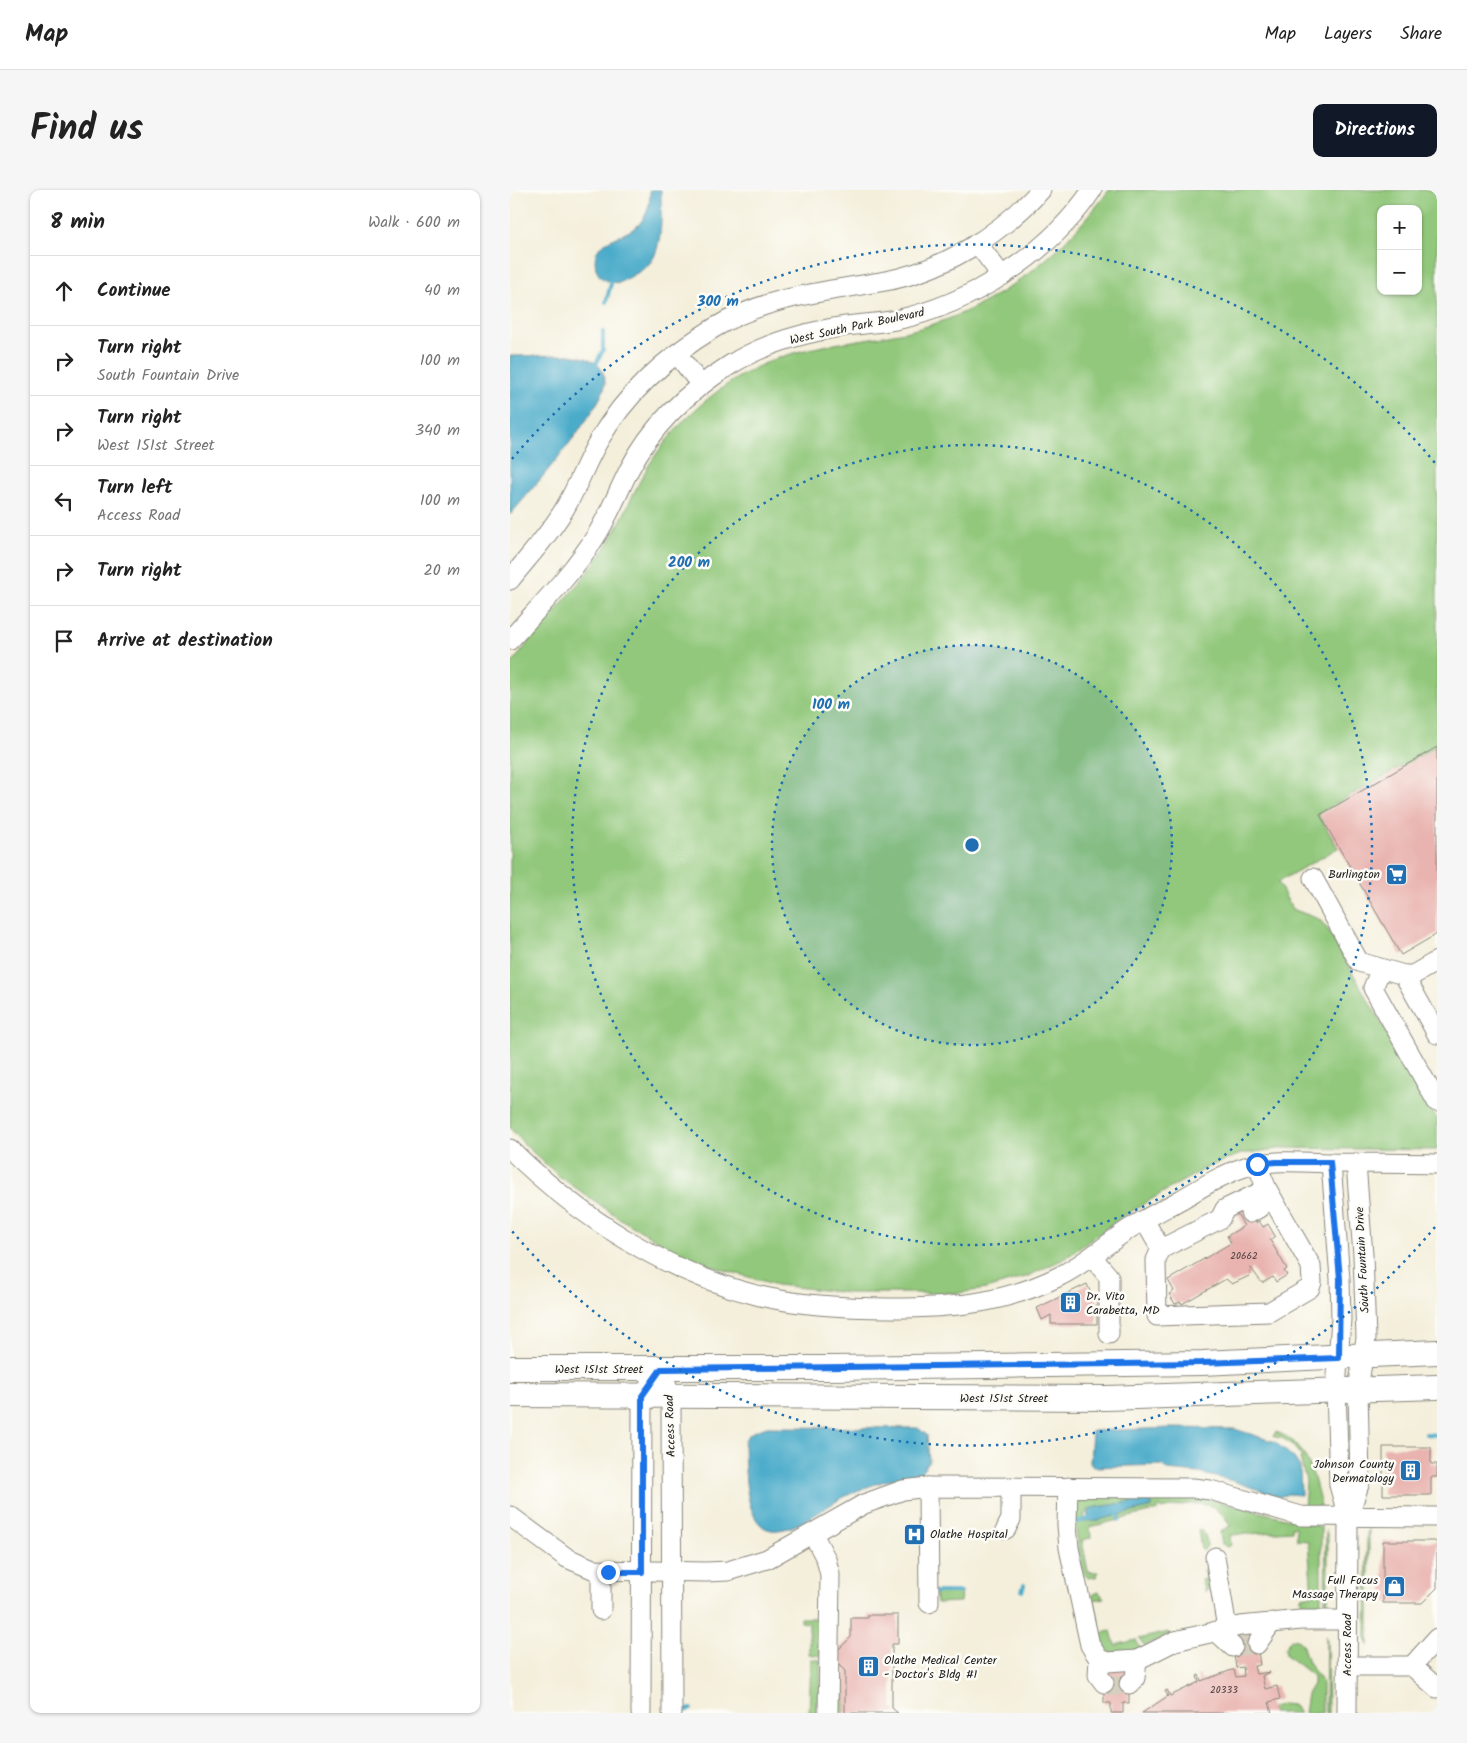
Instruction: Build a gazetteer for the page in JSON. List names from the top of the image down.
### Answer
{
  "streets": {
    "main road": ["West 151st Street"],
    "street": ["West South Park Boulevard", "South Fountain Drive", "Access Road"]
  },
  "crossings": [
    ["South Fountain Drive", "West 151st Street"],
    ["South Fountain Drive", "Access Road"],
    ["West 151st Street", "Access Road"]
  ],
  "places": {
    "supermarket": ["Burlington"],
    "building": ["Dr. Vito Carabetta, MD", "Johnson County Dermatology", "Olathe Medical Center - Doctor's Bldg #1"],
    "hospital": ["Olathe Hospital"],
    "shop": ["Full Focus Massage Therapy"]
  },
  "house_numbers": ["20662", "20333"],
  "page": {
    "header": "Map",
    "nav": ["Map", "Layers", "Share"],
    "title": "Find us",
    "buttons": "Directions",
    "heading": ["8 min", "Walk · 600 m"],
    "map_buttons": ["+", "−"],
    "list": [
      ["Continue", "40 m"],
      ["Turn right", "South Fountain Drive", "100 m"],
      ["Turn right", "West 151st Street", "340 m"],
      ["Turn left", "Access Road", "100 m"],
      ["Turn right", "20 m"],
      "Arrive at destination"
    ]
  },
  "rings": ["300 m", "200 m", "100 m"]
}
